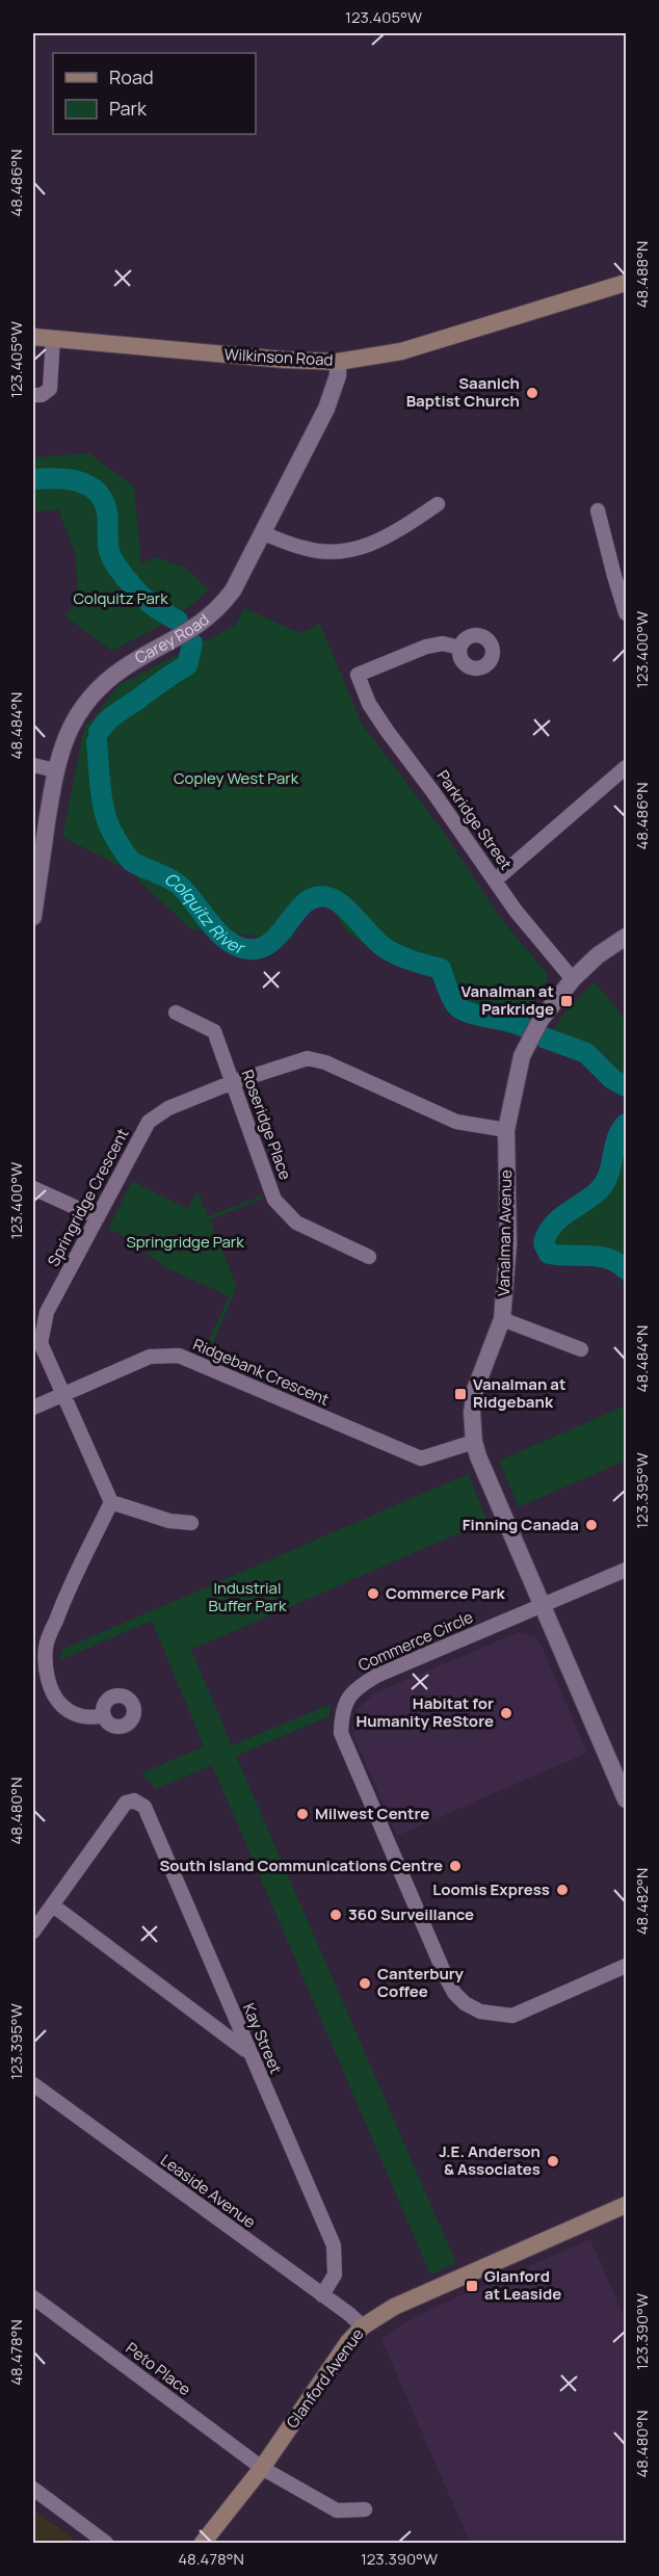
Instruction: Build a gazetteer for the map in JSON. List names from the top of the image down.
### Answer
{
  "streets": {
    "main road": ["Wilkinson Road", "Glanford Avenue"],
    "street": [
      "Carey Road",
      "Parkridge Street",
      "Roseridge Place",
      "Springridge Crescent",
      "Vanalman Avenue",
      "Ridgebank Crescent",
      "Commerce Circle",
      "Kay Street",
      "Leaside Avenue",
      "Peto Place"
    ]
  },
  "crossings": [
    ["Wilkinson Road", "Carey Road"],
    ["Parkridge Street", "Vanalman Avenue"],
    ["Roseridge Place", "Springridge Crescent"],
    ["Springridge Crescent", "Vanalman Avenue"],
    ["Springridge Crescent", "Ridgebank Crescent"],
    ["Vanalman Avenue", "Ridgebank Crescent"],
    ["Vanalman Avenue", "Commerce Circle"],
    ["Kay Street", "Leaside Avenue"],
    ["Leaside Avenue", "Glanford Avenue"],
    ["Peto Place", "Glanford Avenue"]
  ],
  "water": ["Colquitz River"],
  "parks": [
    "Colquitz Park",
    "Copley West Park",
    "Springridge Park",
    "Industrial Buffer Park"
  ],
  "places": {
    "other": [
      "Saanich Baptist Church",
      "Finning Canada",
      "Commerce Park",
      "Habitat for Humanity ReStore",
      "Milwest Centre",
      "South Island Communications Centre",
      "Loomis Express",
      "360 Surveillance",
      "Canterbury Coffee",
      "J.E. Anderson & Associates"
    ],
    "transit": ["Vanalman at Parkridge", "Vanalman at Ridgebank", "Glanford at Leaside"]
  },
  "legend": ["Road", "Park"],
  "coordinates": [
    "123.405°W",
    "48.486°N",
    "48.488°N",
    "123.400°W",
    "48.484°N",
    "123.395°W",
    "48.480°N",
    "48.482°N",
    "123.390°W",
    "48.478°N"
  ]
}
